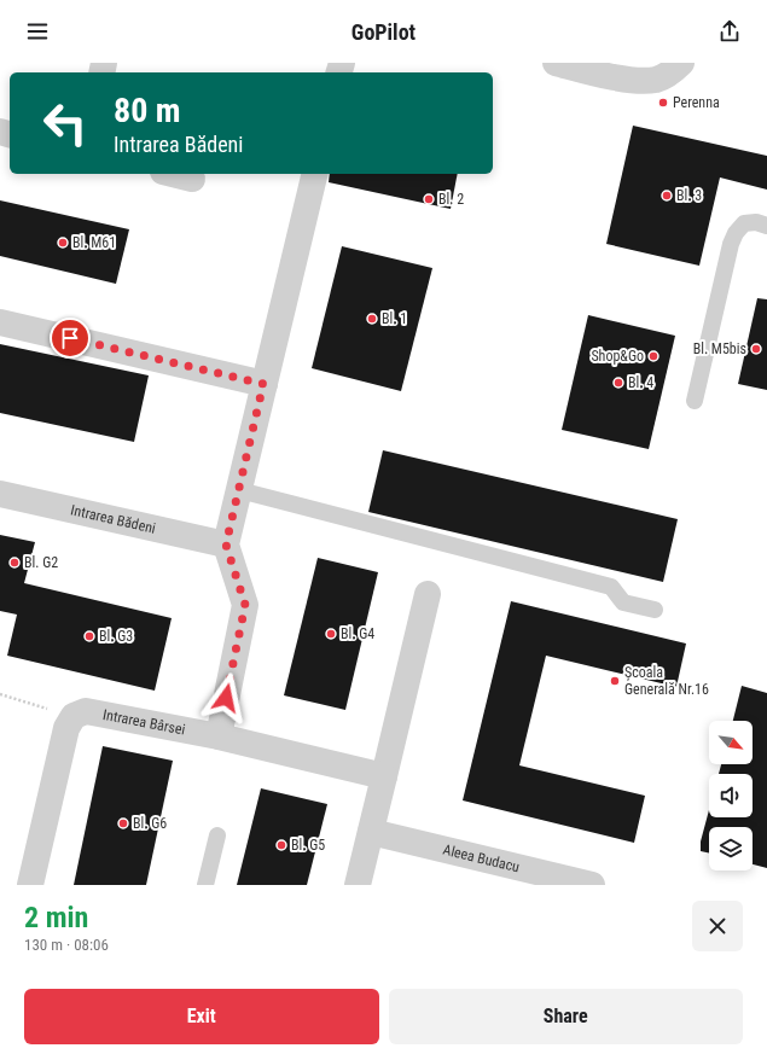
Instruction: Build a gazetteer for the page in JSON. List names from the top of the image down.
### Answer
{
  "streets": {
    "street": ["Intrarea Bădeni", "Intrarea Bârsei", "Aleea Budacu"]
  },
  "places": [
    "Perenna",
    "Bl. 3",
    "Bl. 2",
    "Bl. M61",
    "Bl. 1",
    "Bl. M5bis",
    "Shop&Go",
    "Bl. 4",
    "Bl. G2",
    "Bl. G4",
    "Bl. G3",
    "Școala Generală Nr.16",
    "Bl. G6",
    "Bl. G5"
  ],
  "north": "bottom right",
  "page": {
    "header": "GoPilot",
    "turn": ["80 m", "Intrarea Bădeni"],
    "heading": ["2 min", "130 m · 08:06"],
    "buttons": ["Exit", "Share"]
  }
}
